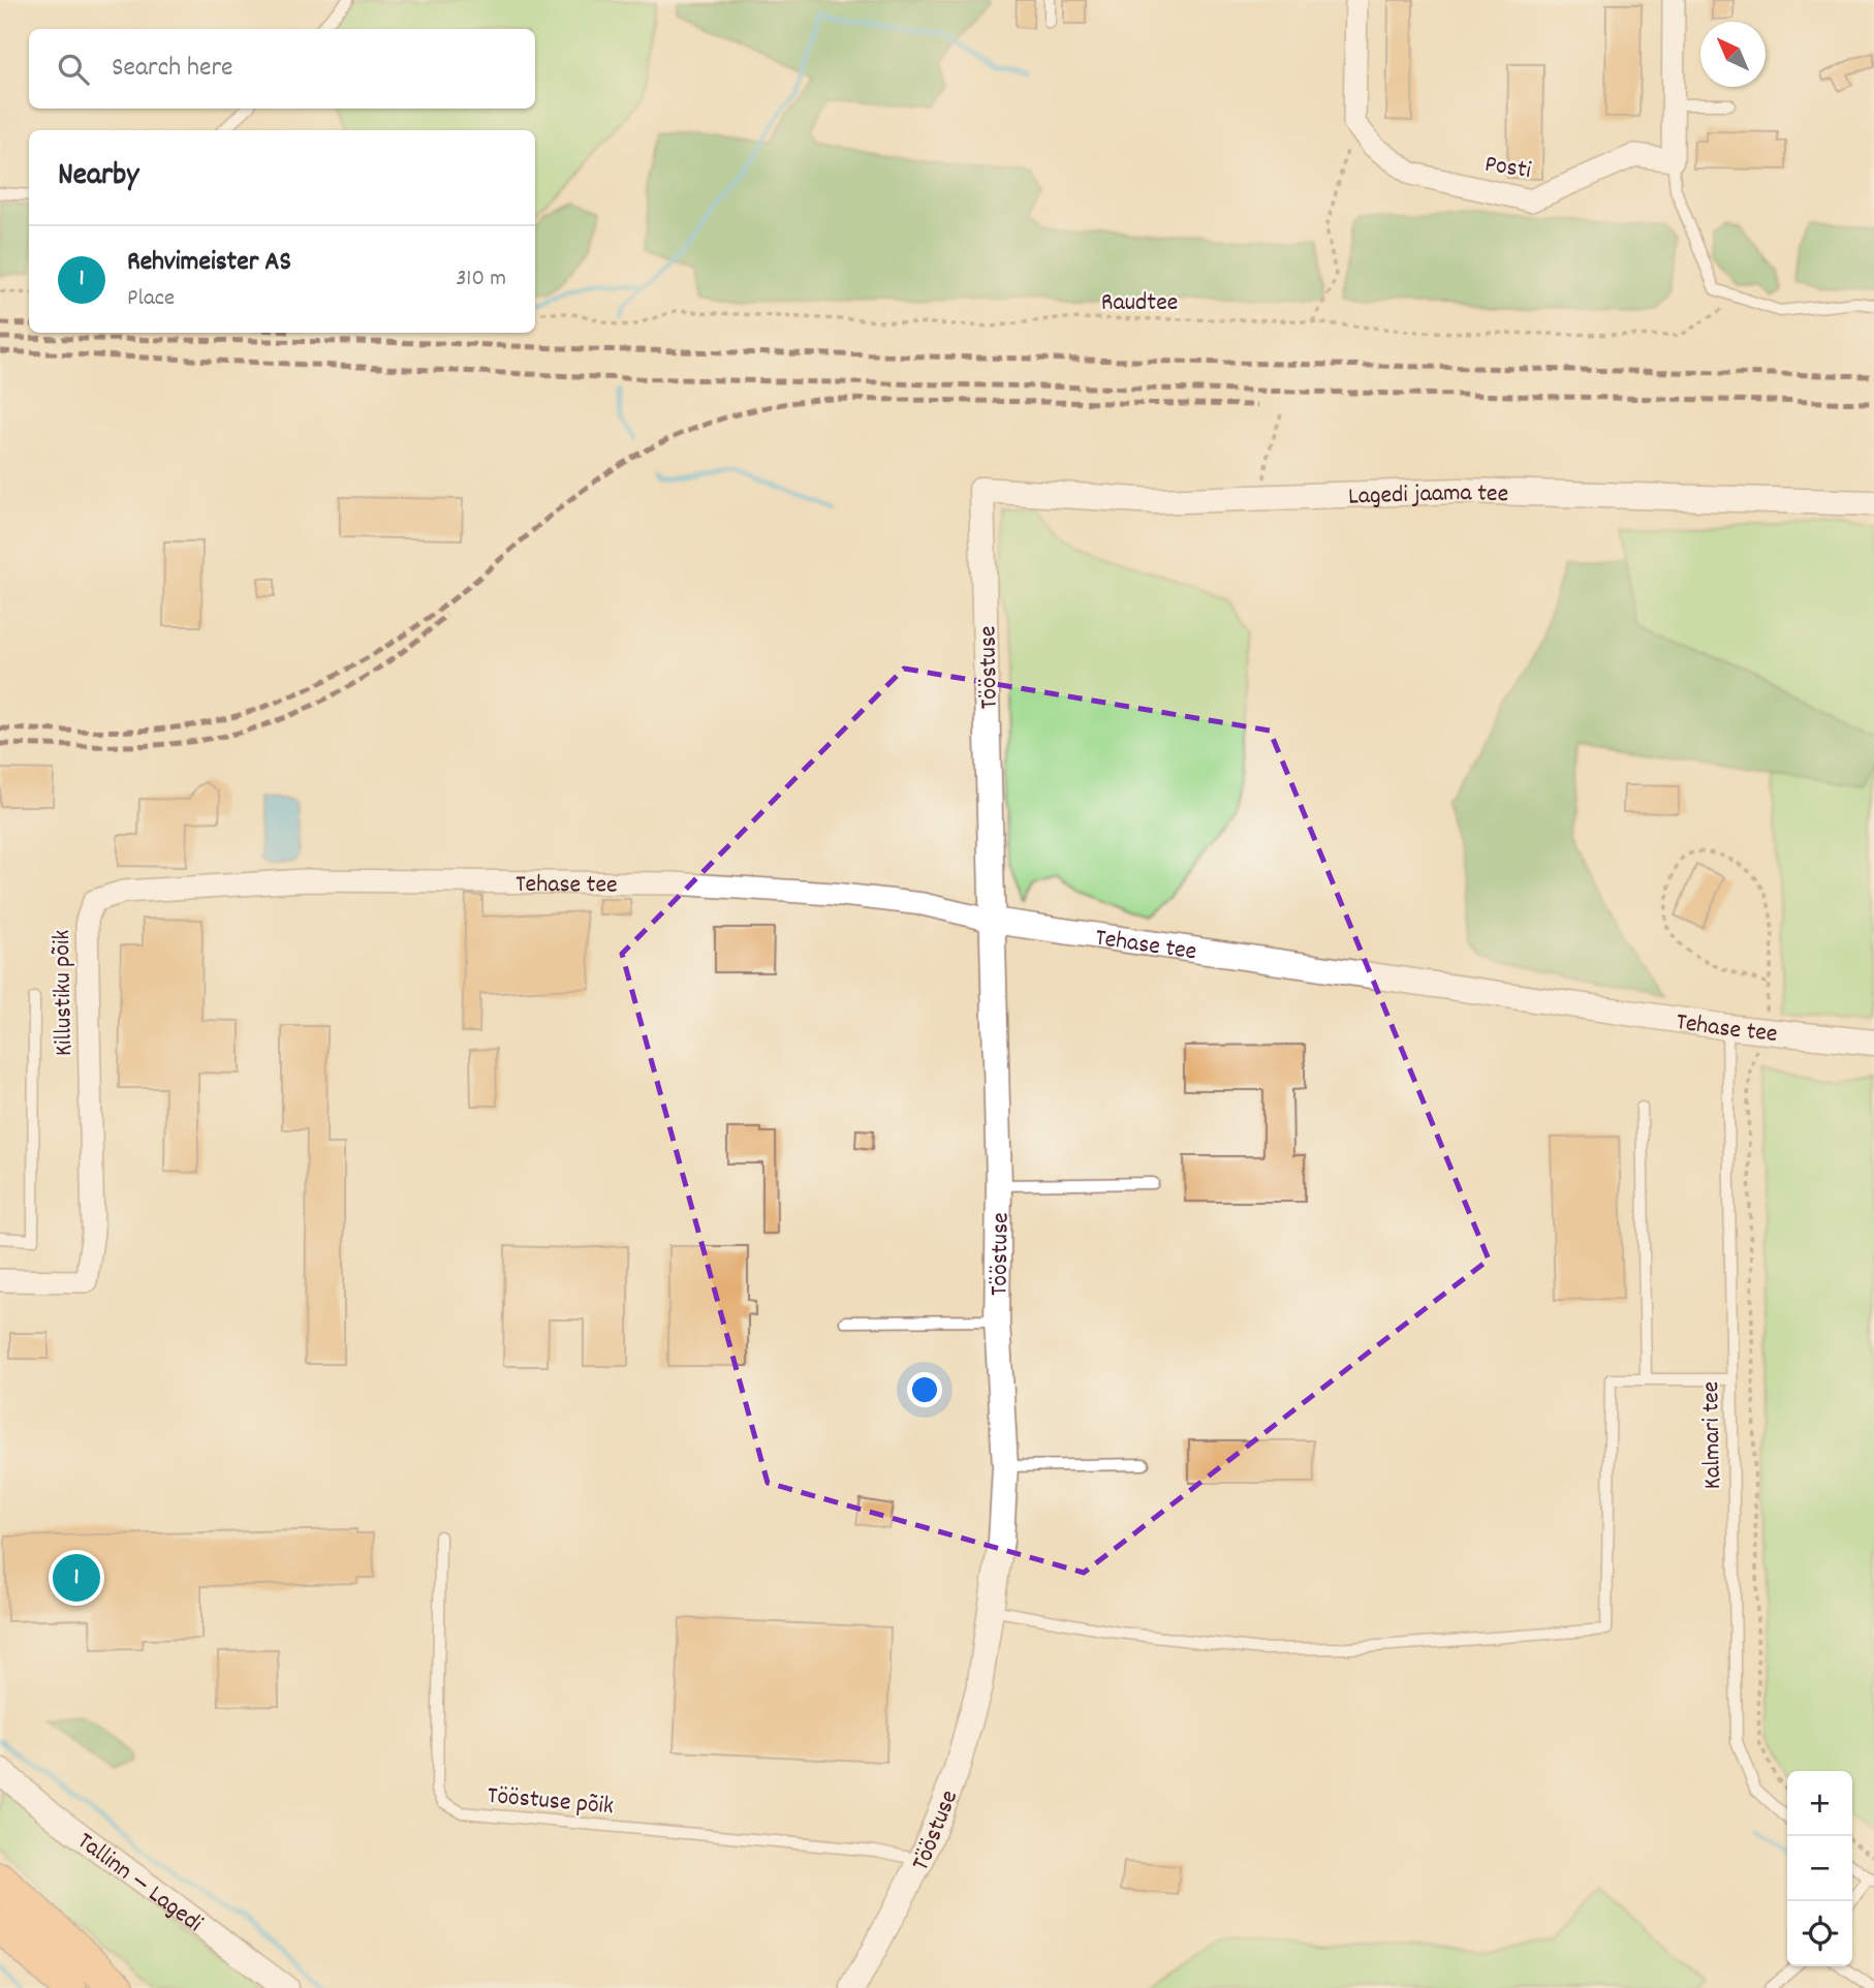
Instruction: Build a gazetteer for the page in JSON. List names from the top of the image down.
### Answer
{
  "streets": {
    "street": [
      "Posti",
      "Lagedi jaama tee",
      "Tööstuse",
      "Tehase tee",
      "Killustiku põik",
      "Tallinn — Lagedi"
    ],
    "lane": ["Kalmari tee", "Tööstuse põik"],
    "path": ["Raudtee"]
  },
  "crossings": [
    ["Lagedi jaama tee", "Tööstuse"],
    ["Tööstuse", "Tehase tee"],
    ["Tööstuse", "Tööstuse põik"],
    ["Tehase tee", "Killustiku põik"],
    ["Tehase tee", "Kalmari tee"]
  ],
  "north": "top left",
  "page": {
    "search": "Search here",
    "heading": "Nearby",
    "list": [
      {
        "mark": "1",
        "name": "Rehvimeister AS",
        "note": "Place",
        "value": "310 m"
      }
    ],
    "pins": "1",
    "map_buttons": ["+", "−"]
  }
}
